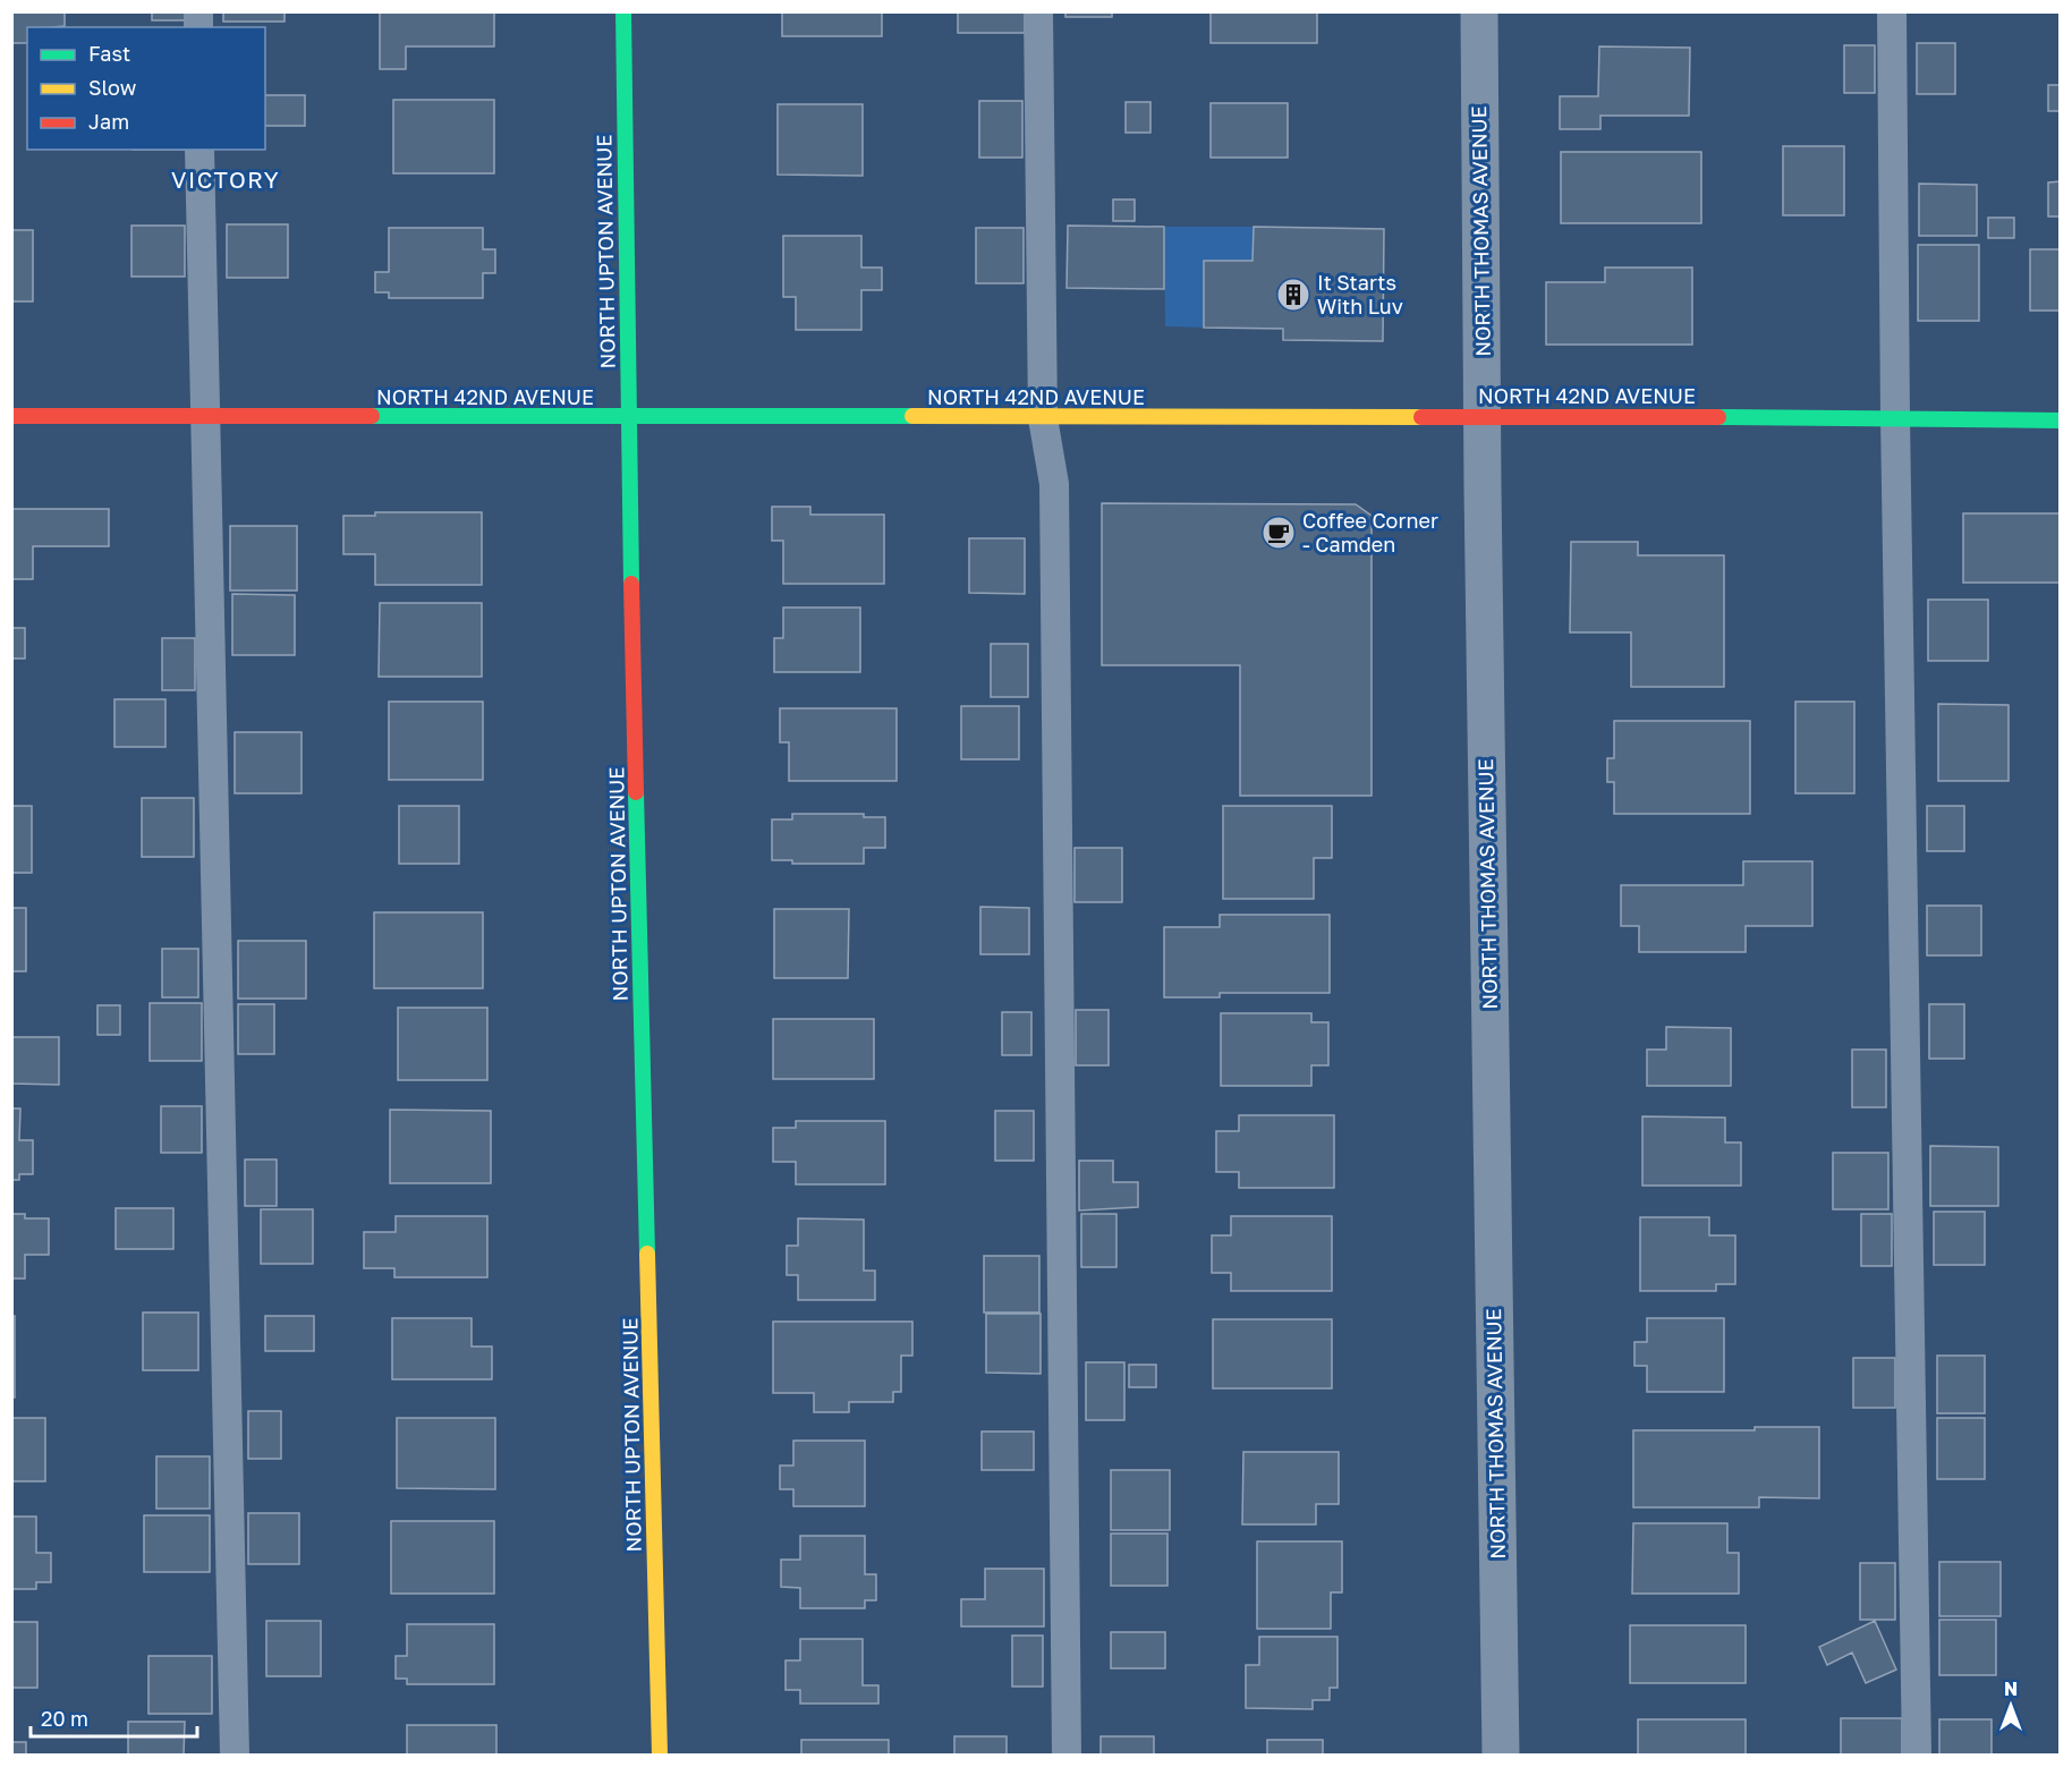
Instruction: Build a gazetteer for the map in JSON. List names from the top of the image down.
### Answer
{
  "streets": {
    "street": ["NORTH THOMAS AVENUE", "NORTH UPTON AVENUE", "NORTH 42ND AVENUE"]
  },
  "crossings": [
    ["NORTH THOMAS AVENUE", "NORTH 42ND AVENUE"],
    ["NORTH UPTON AVENUE", "NORTH 42ND AVENUE"]
  ],
  "districts": ["VICTORY"],
  "places": {
    "building": ["It Starts With Luv"],
    "cafe": ["Coffee Corner - Camden"]
  },
  "legend": ["Fast", "Slow", "Jam"],
  "scale_bar": "20 m",
  "north": "top"
}
